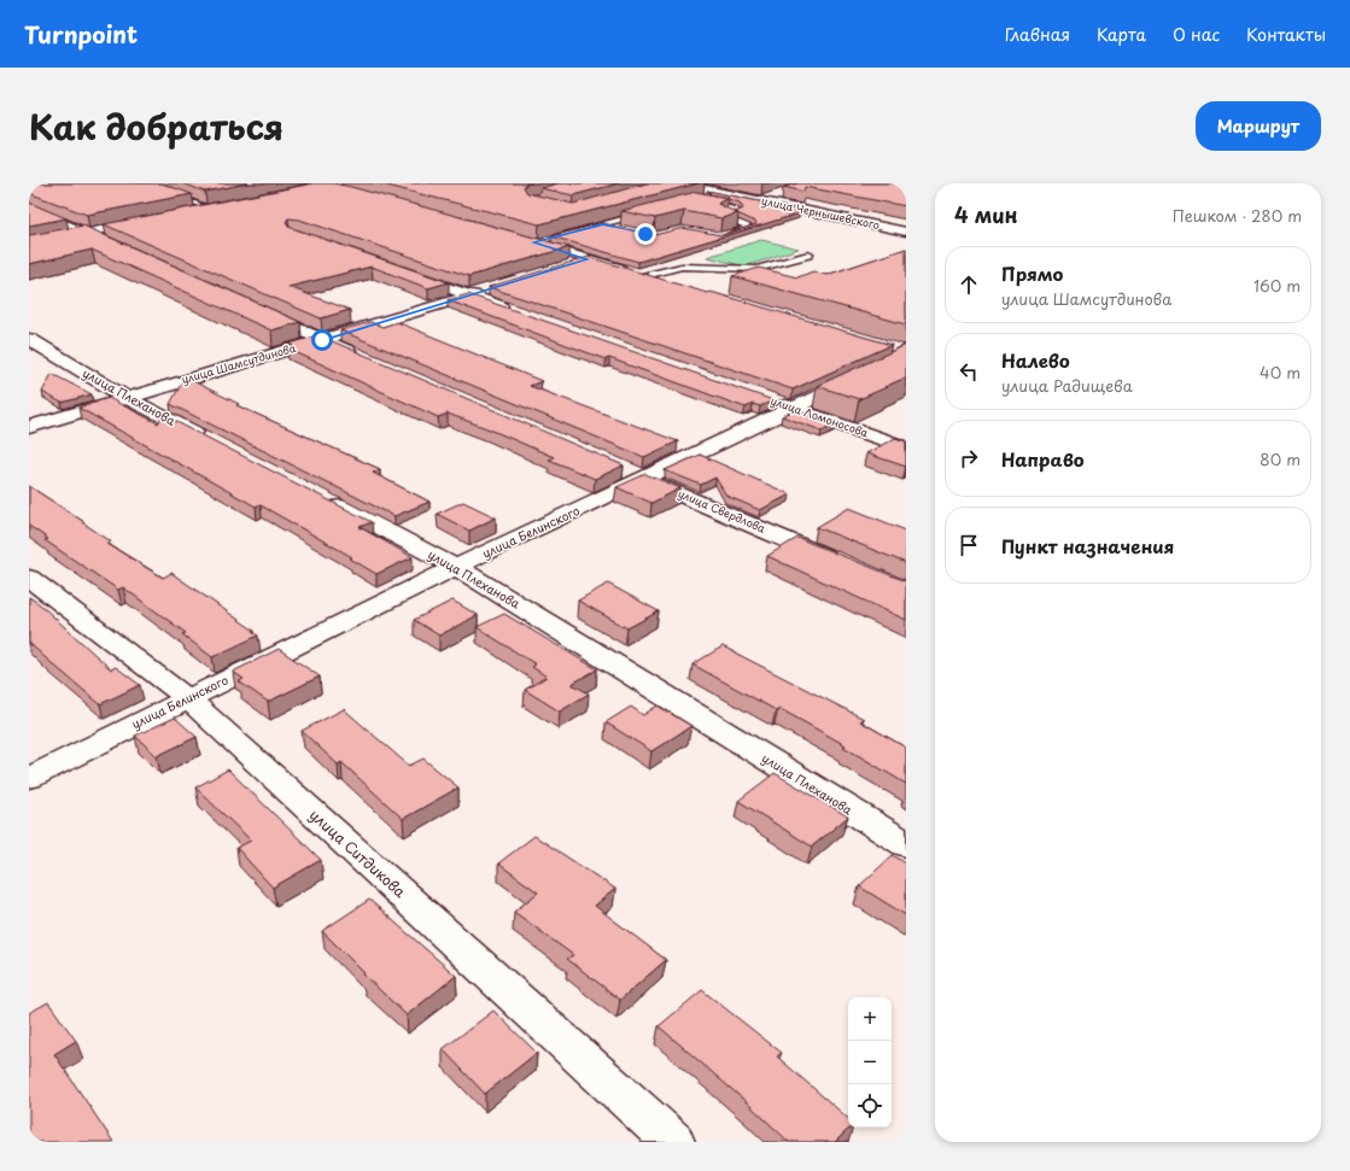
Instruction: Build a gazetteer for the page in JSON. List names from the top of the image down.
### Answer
{
  "streets": {
    "street": [
      "улица Чернышевского",
      "улица Шамсутдинова",
      "улица Плеханова",
      "улица Ломоносова",
      "улица Свердлова",
      "улица Белинского",
      "улица Ситдикова"
    ]
  },
  "crossings": [
    ["улица Шамсутдинова", "улица Плеханова"],
    ["улица Плеханова", "улица Белинского"],
    ["улица Ломоносова", "улица Белинского"],
    ["улица Свердлова", "улица Белинского"],
    ["улица Белинского", "улица Ситдикова"]
  ],
  "page": {
    "header": "Turnpoint",
    "nav": [
      "Главная",
      "Карта",
      "О нас",
      "Контакты"
    ],
    "title": "Как добраться",
    "buttons": "Маршрут",
    "heading": ["4 мин", "Пешком · 280 m"],
    "list": [
      ["Прямо", "улица Шамсутдинова", "160 m"],
      ["Налево", "улица Радищева", "40 m"],
      ["Направо", "80 m"],
      "Пункт назначения"
    ],
    "map_buttons": ["+", "−"]
  }
}
